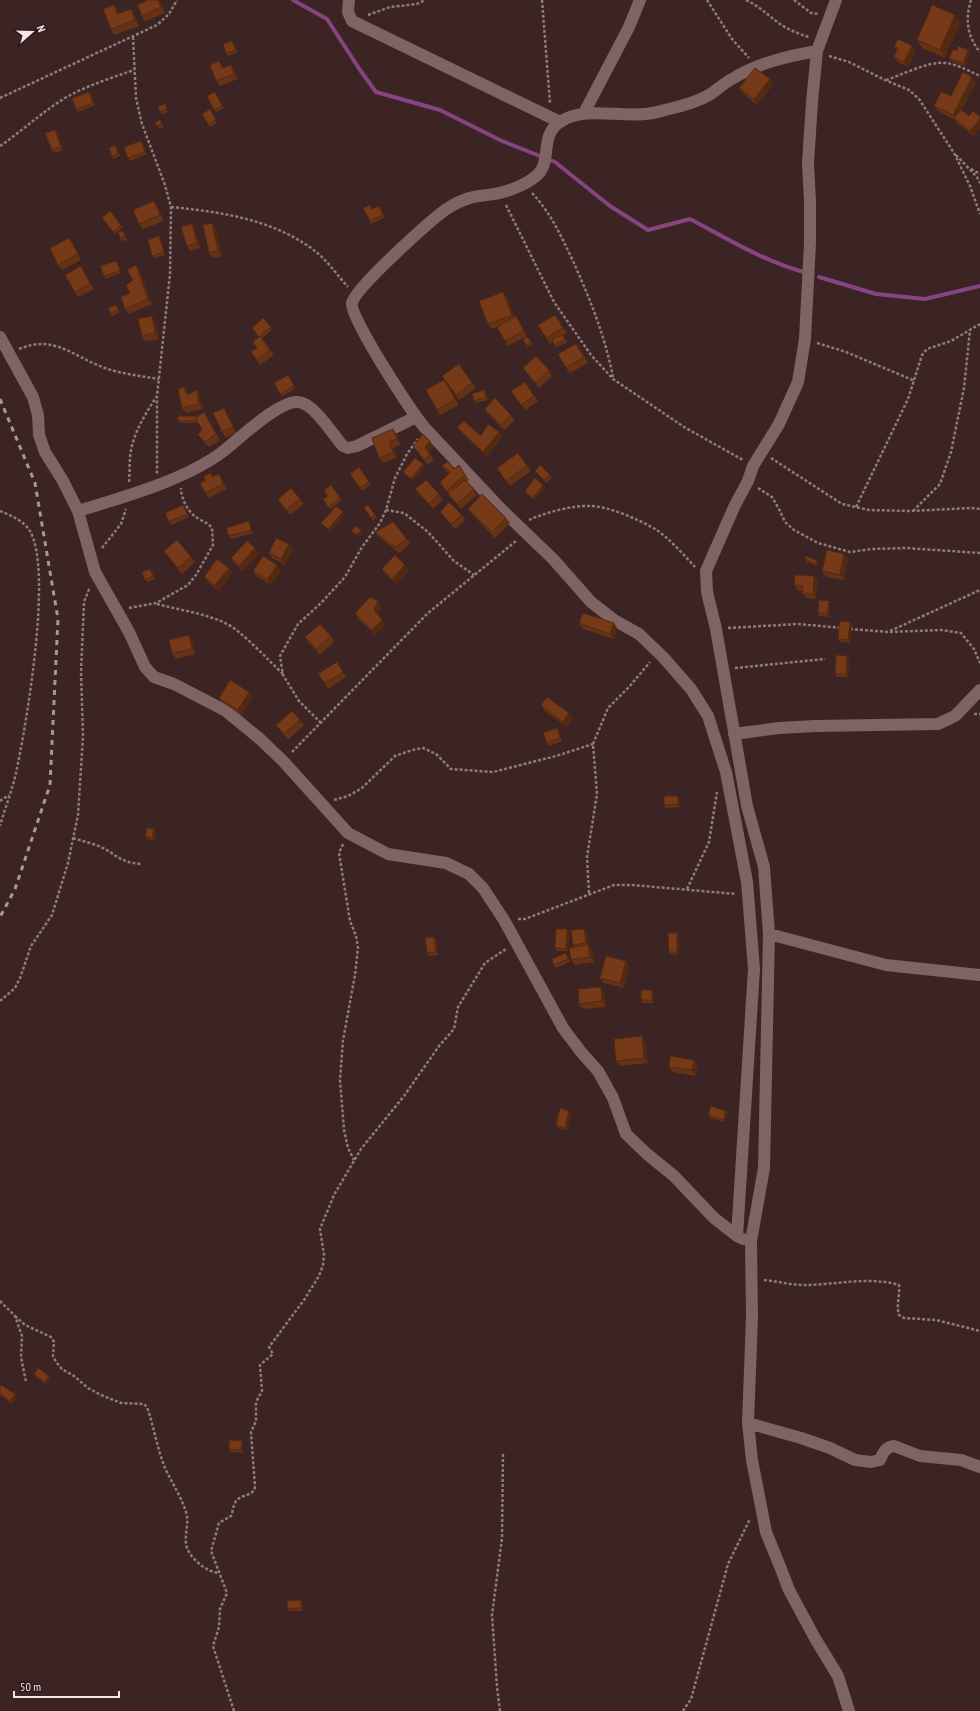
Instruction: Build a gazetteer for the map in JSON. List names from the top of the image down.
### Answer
{
  "scale_bar": "50 m",
  "north": "right"
}
